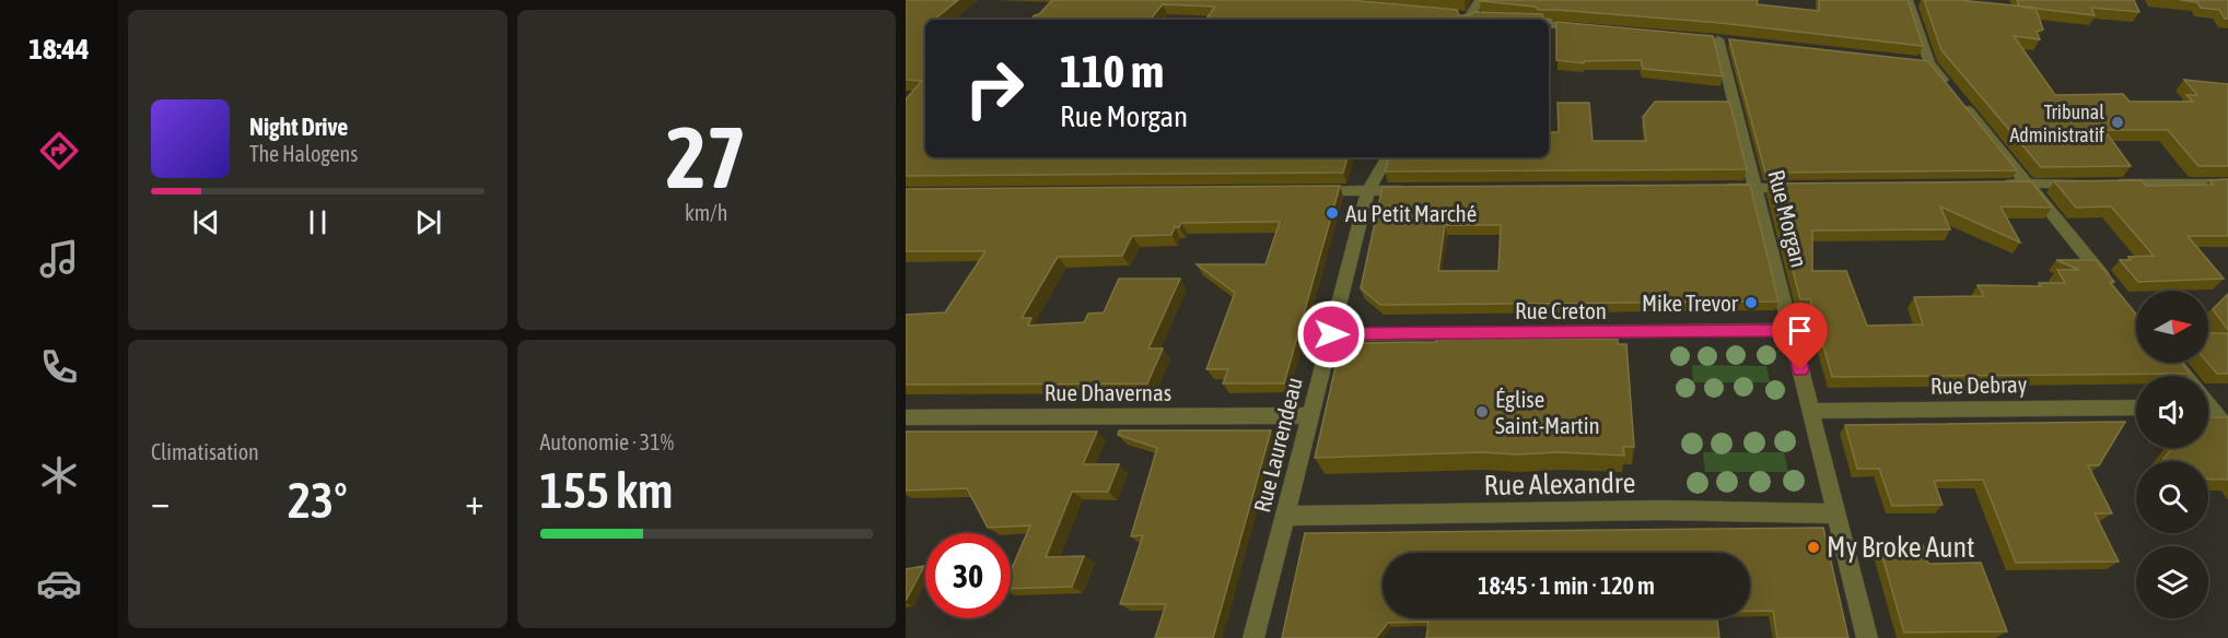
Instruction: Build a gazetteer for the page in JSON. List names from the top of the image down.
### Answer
{
  "streets": {
    "street": [
      "Rue Morgan",
      "Rue Creton",
      "Rue Debray",
      "Rue Dhavernas",
      "Rue Laurendeau",
      "Rue Alexandre"
    ]
  },
  "crossings": [
    ["Rue Morgan", "Rue Creton"],
    ["Rue Morgan", "Rue Debray"],
    ["Rue Morgan", "Rue Alexandre"],
    ["Rue Creton", "Rue Laurendeau"],
    ["Rue Dhavernas", "Rue Laurendeau"],
    ["Rue Laurendeau", "Rue Alexandre"]
  ],
  "places": [
    "Tribunal Administratif",
    "Au Petit Marché",
    "Mike Trevor",
    "Église Saint-Martin",
    "My Broke Aunt"
  ],
  "north": "right",
  "page": {
    "tabs": "18:44",
    "tile": [
      ["27", "km/h"],
      "Climatisation",
      ["Autonomie · 31%", "155 km"]
    ],
    "turn": ["110 m", "Rue Morgan"],
    "song": ["Night Drive", "The Halogens"],
    "heat": ["−", "23°", "+"],
    "limit": "30",
    "trip": "18:45 · 1 min · 120 m"
  }
}
